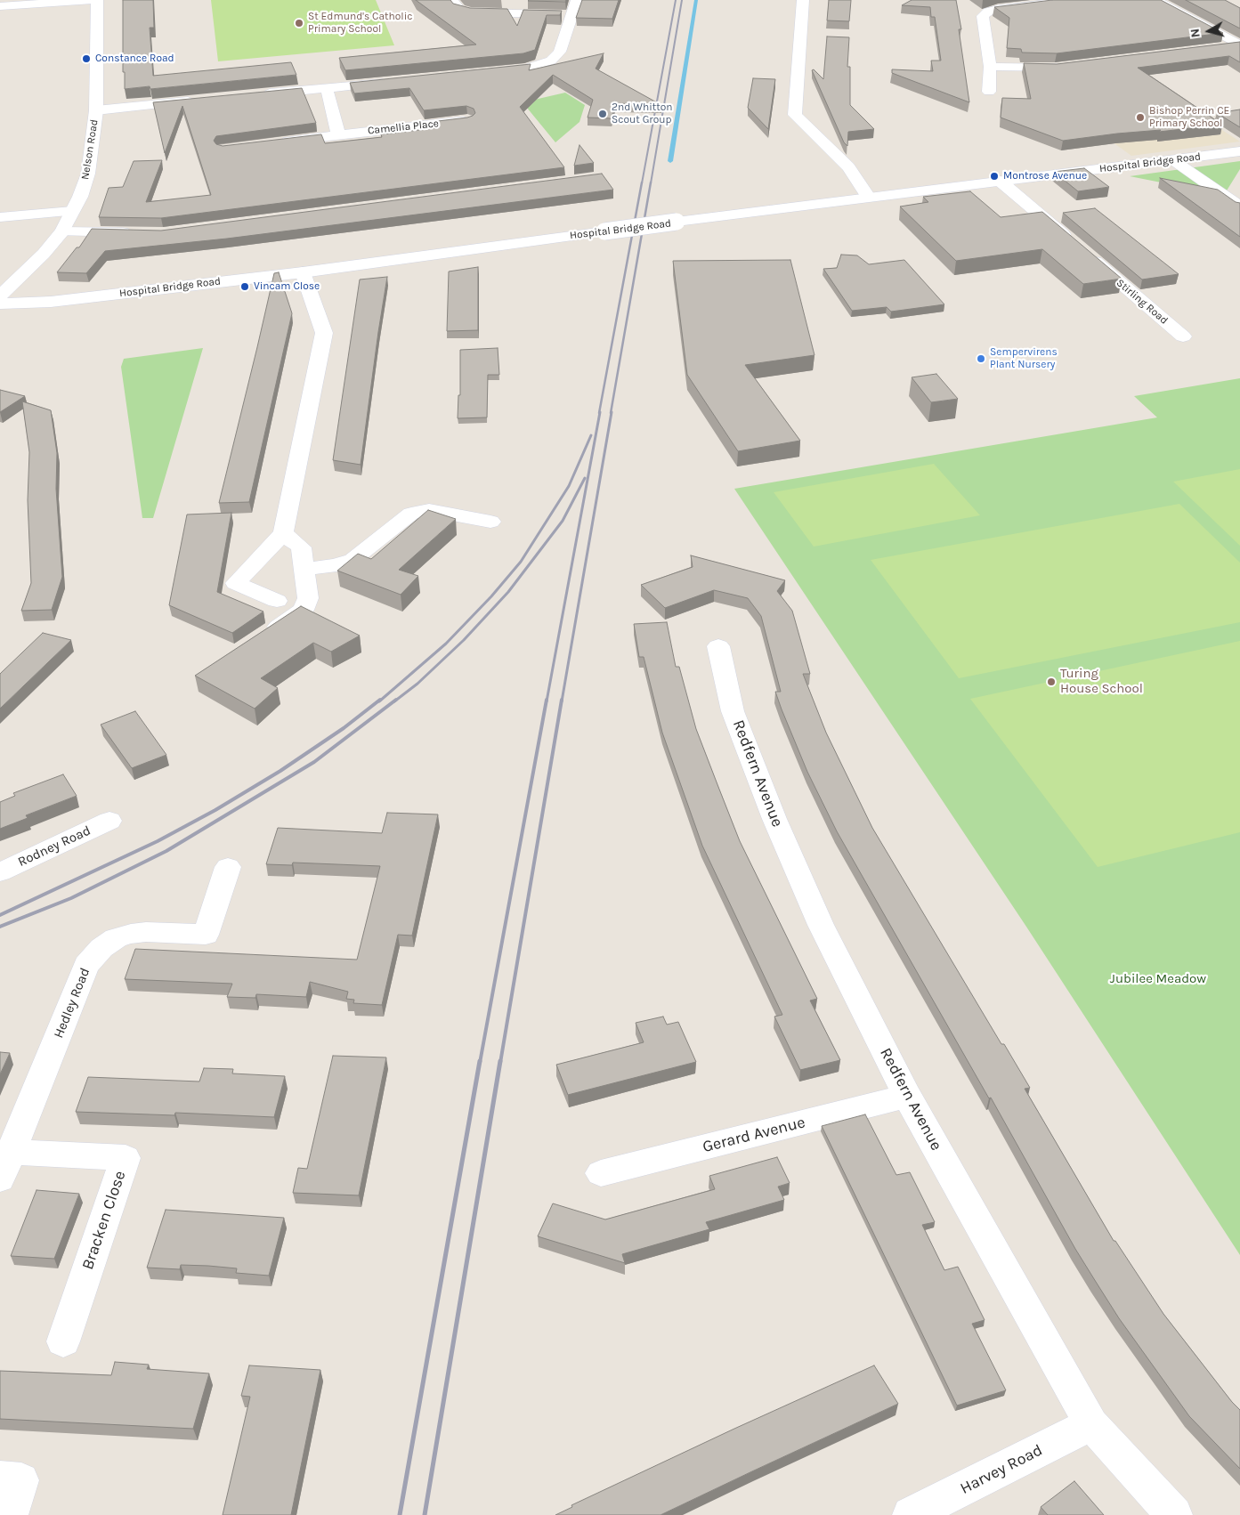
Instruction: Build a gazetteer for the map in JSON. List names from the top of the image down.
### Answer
{
  "streets": {
    "street": [
      "Camellia Place",
      "Nelson Road",
      "Hospital Bridge Road",
      "Stirling Road",
      "Redfern Avenue",
      "Rodney Road",
      "Hedley Road",
      "Gerard Avenue",
      "Bracken Close",
      "Harvey Road"
    ]
  },
  "crossings": [
    ["Redfern Avenue", "Gerard Avenue"],
    ["Redfern Avenue", "Harvey Road"],
    ["Hedley Road", "Bracken Close"]
  ],
  "parks": ["Jubilee Meadow"],
  "places": [
    "St Edmund's Catholic Primary School",
    "Constance Road",
    "2nd Whitton Scout Group",
    "Bishop Perrin CE Primary School",
    "Montrose Avenue",
    "Vincam Close",
    "Sempervirens Plant Nursery",
    "Turing House School"
  ],
  "north": "left"
}
